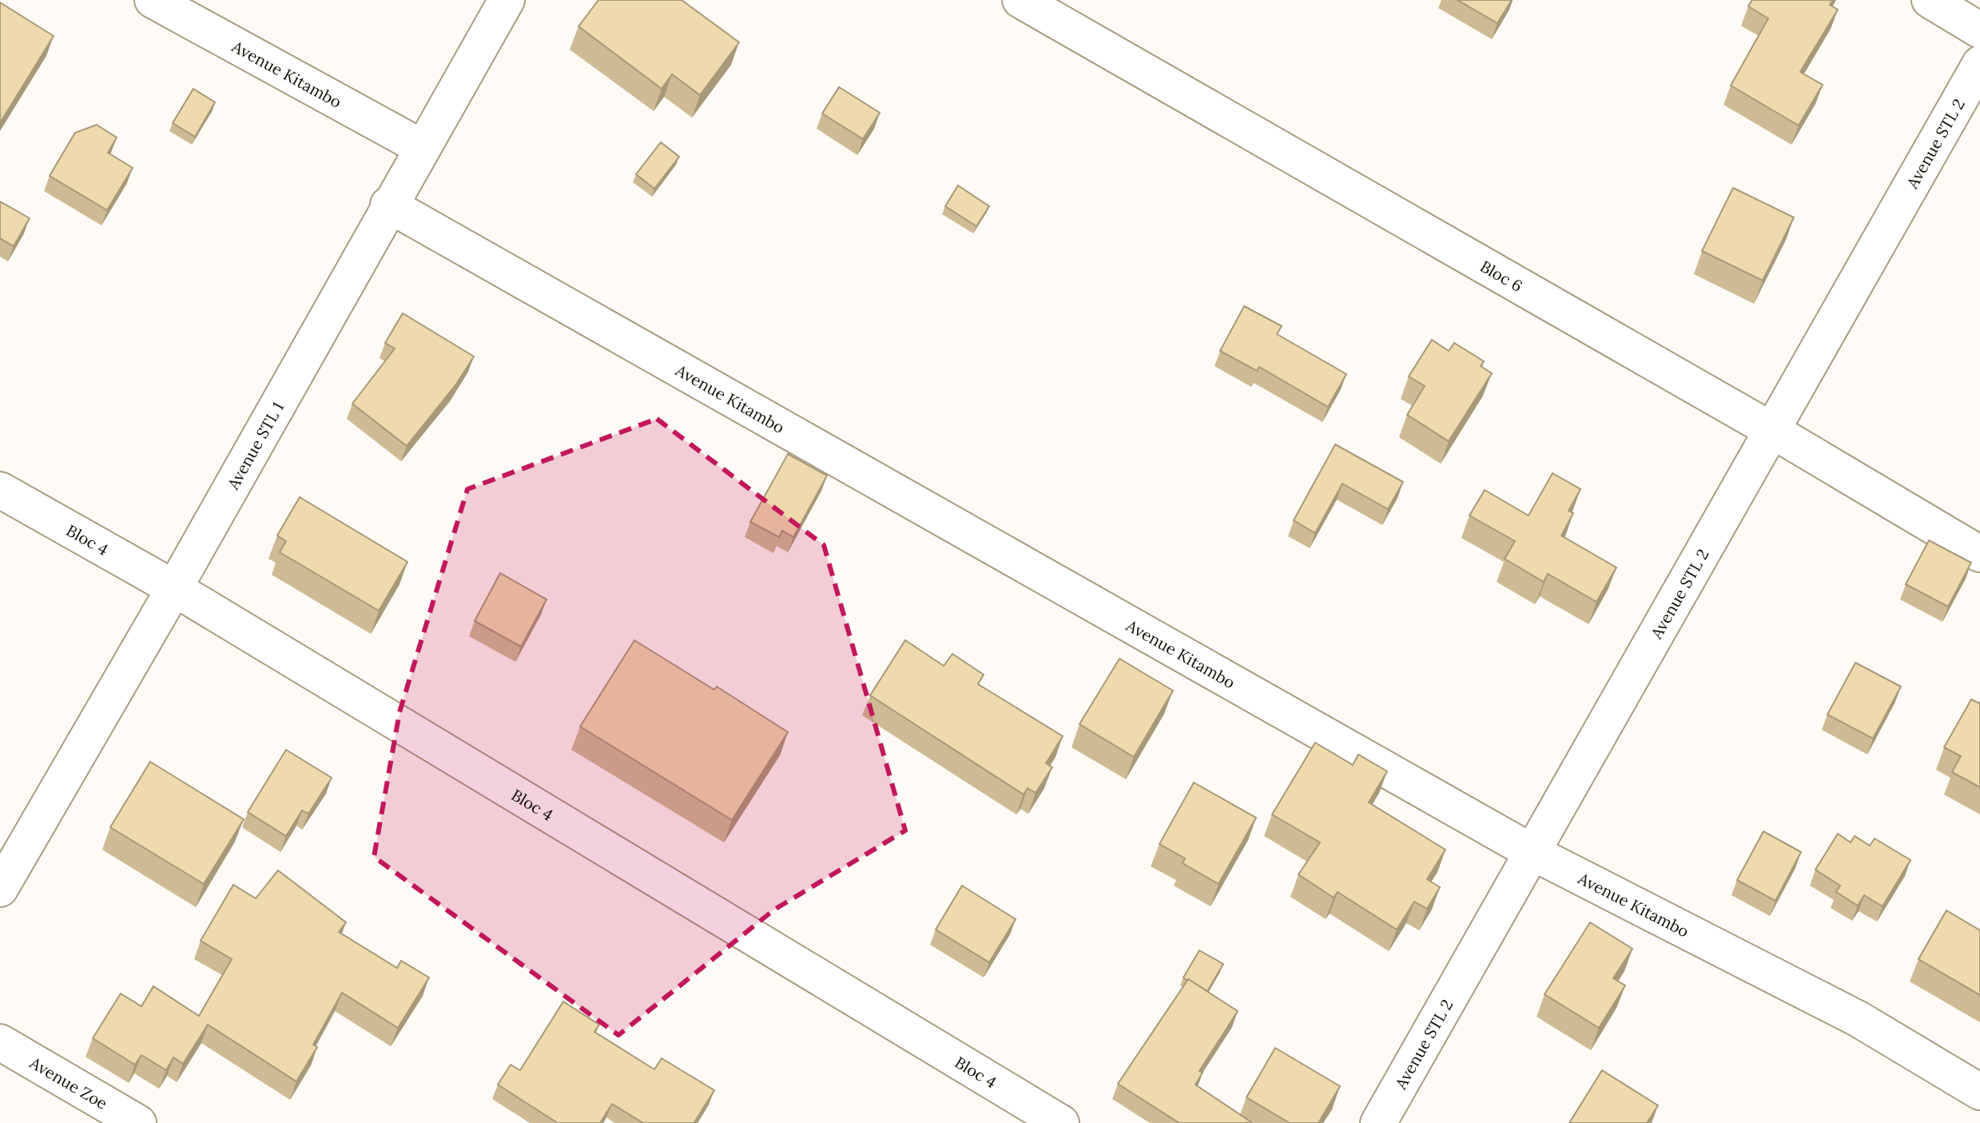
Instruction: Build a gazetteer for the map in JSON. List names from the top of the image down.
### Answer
{
  "streets": {
    "street": [
      "Avenue Kitambo",
      "Avenue STL 2",
      "Bloc 6",
      "Avenue STL 1",
      "Bloc 4",
      "Avenue Zoe"
    ]
  },
  "crossings": [
    ["Avenue Kitambo", "Avenue STL 2"],
    ["Avenue Kitambo", "Avenue STL 1"],
    ["Avenue STL 2", "Bloc 6"],
    ["Avenue STL 1", "Bloc 4"]
  ]
}
